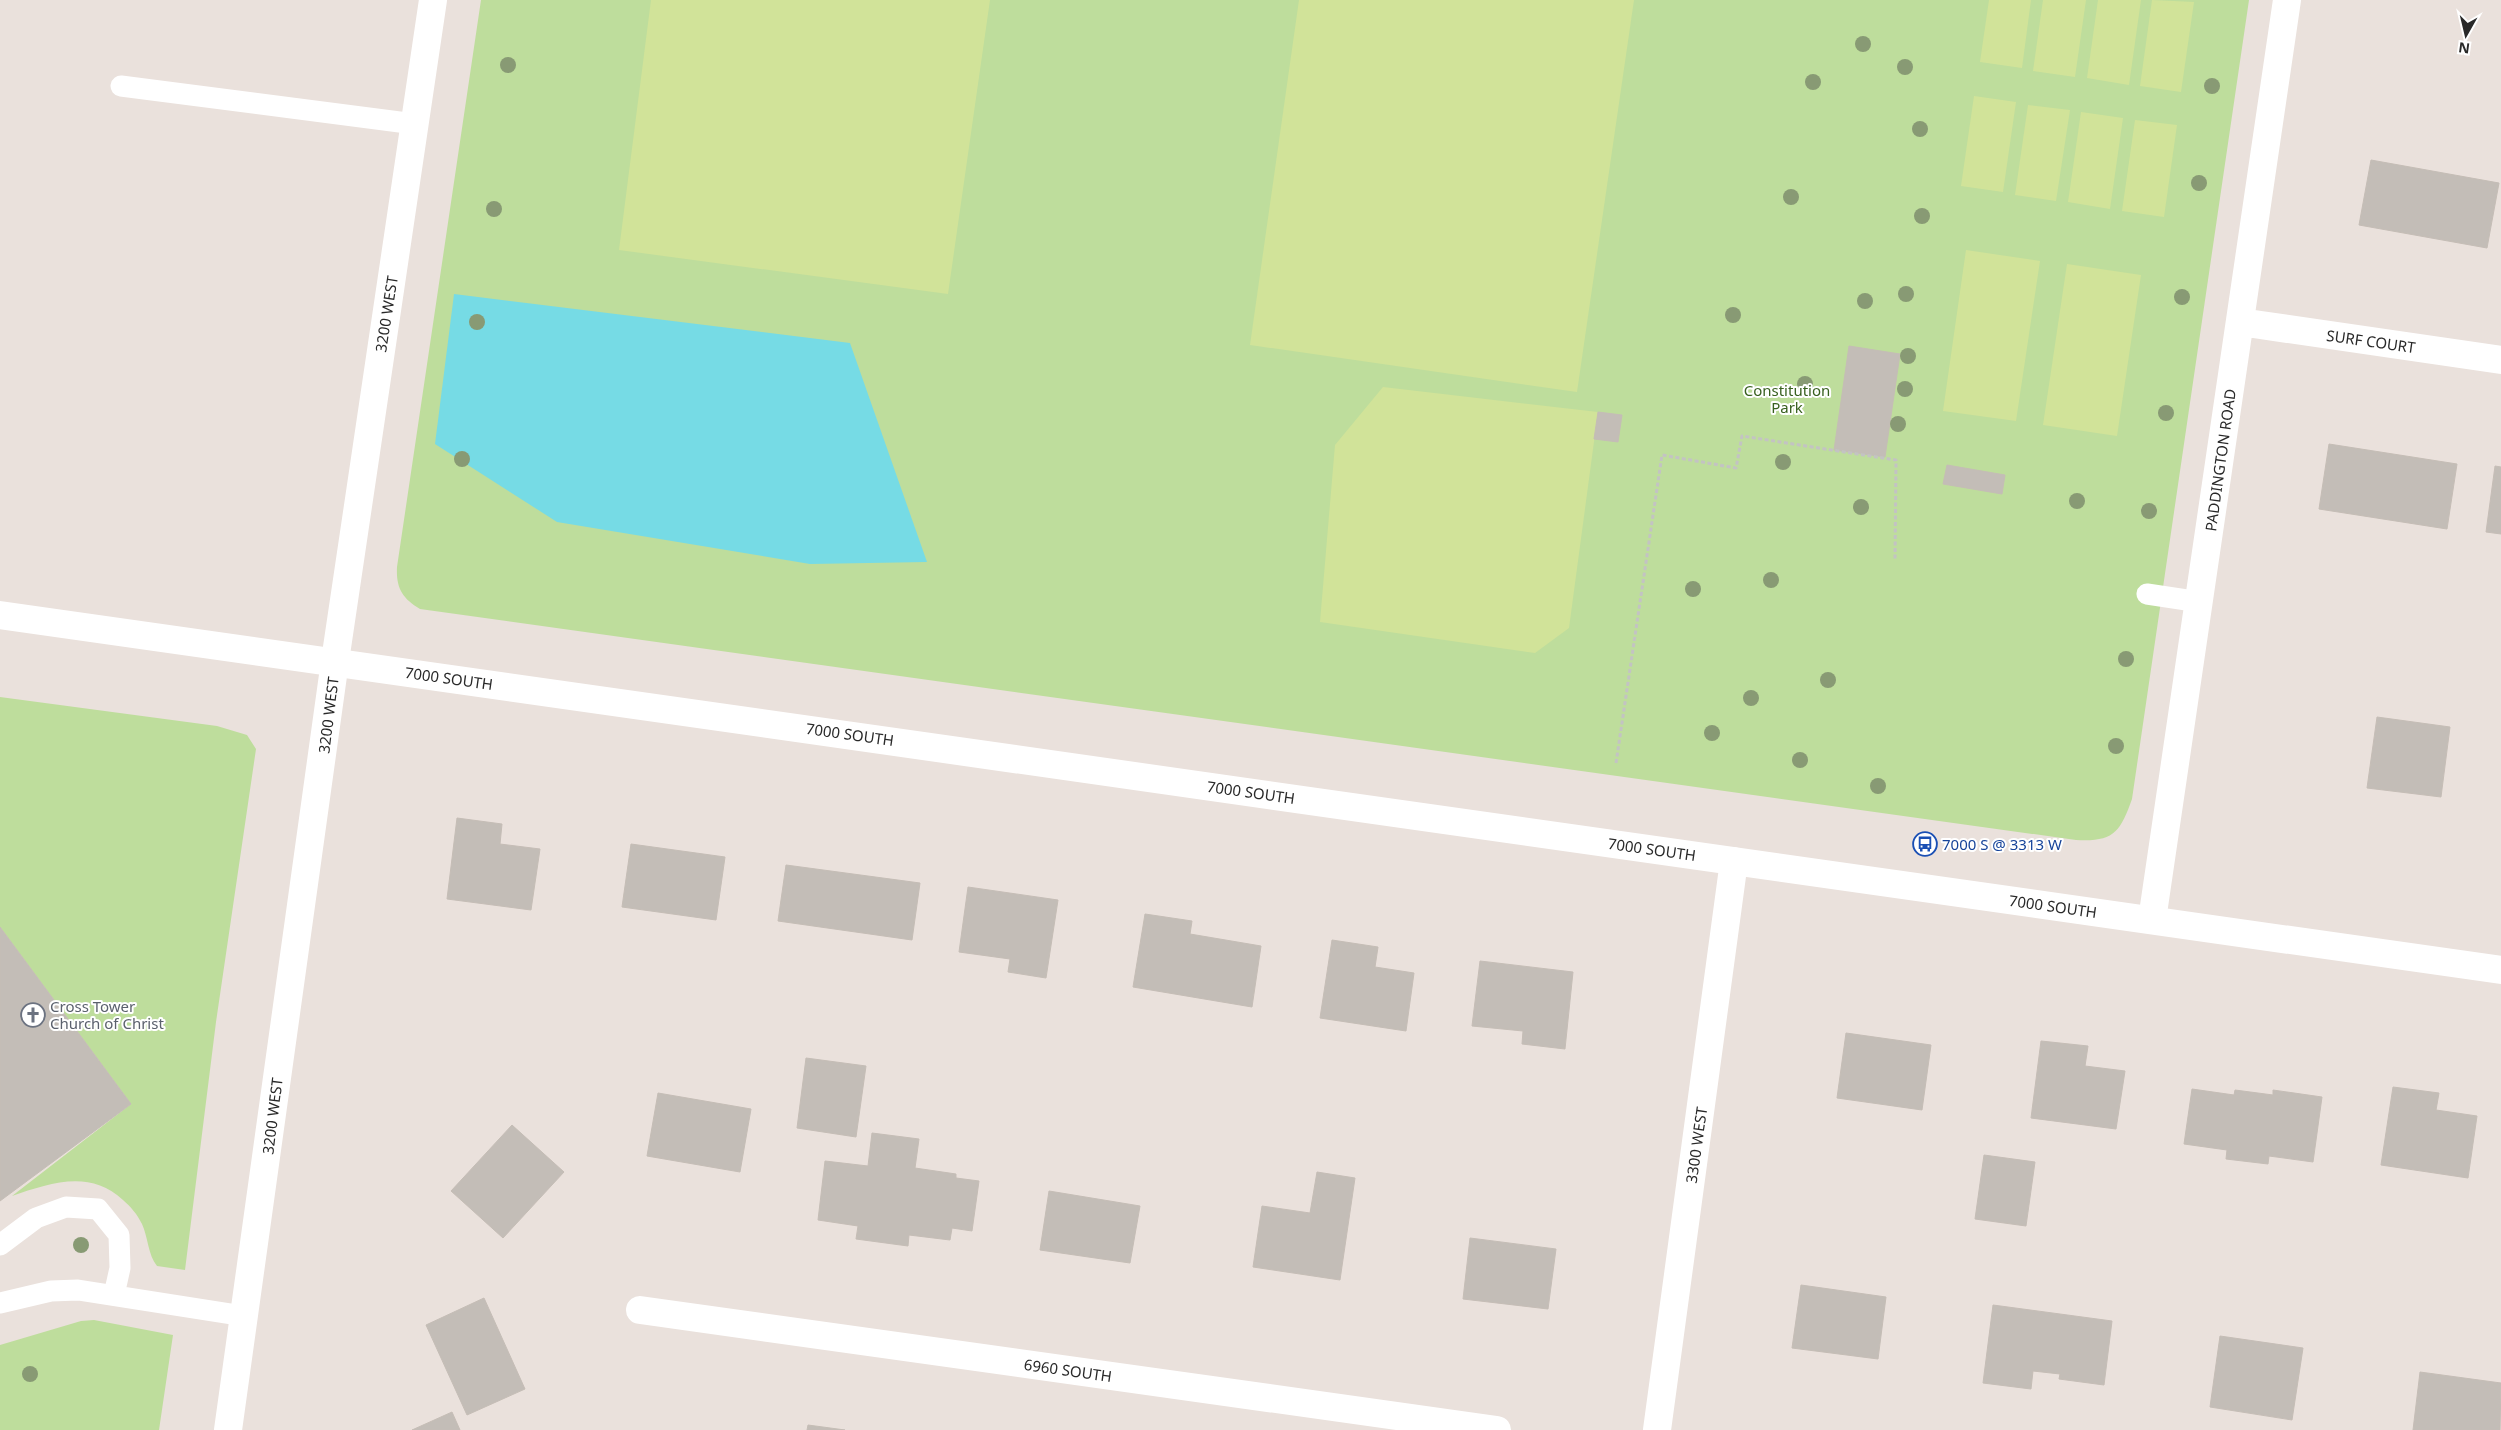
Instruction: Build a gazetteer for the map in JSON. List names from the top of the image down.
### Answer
{
  "streets": {
    "street": [
      "3200 WEST",
      "SURF COURT",
      "PADDINGTON ROAD",
      "7000 SOUTH",
      "3300 WEST",
      "6960 SOUTH"
    ]
  },
  "crossings": [
    ["3200 WEST", "7000 SOUTH"],
    ["SURF COURT", "PADDINGTON ROAD"],
    ["PADDINGTON ROAD", "7000 SOUTH"],
    ["7000 SOUTH", "3300 WEST"]
  ],
  "parks": ["Constitution Park"],
  "places": {
    "bus stop": ["7000 S @ 3313 W"],
    "church": ["Cross Tower Church of Christ"]
  },
  "north": "bottom"
}
